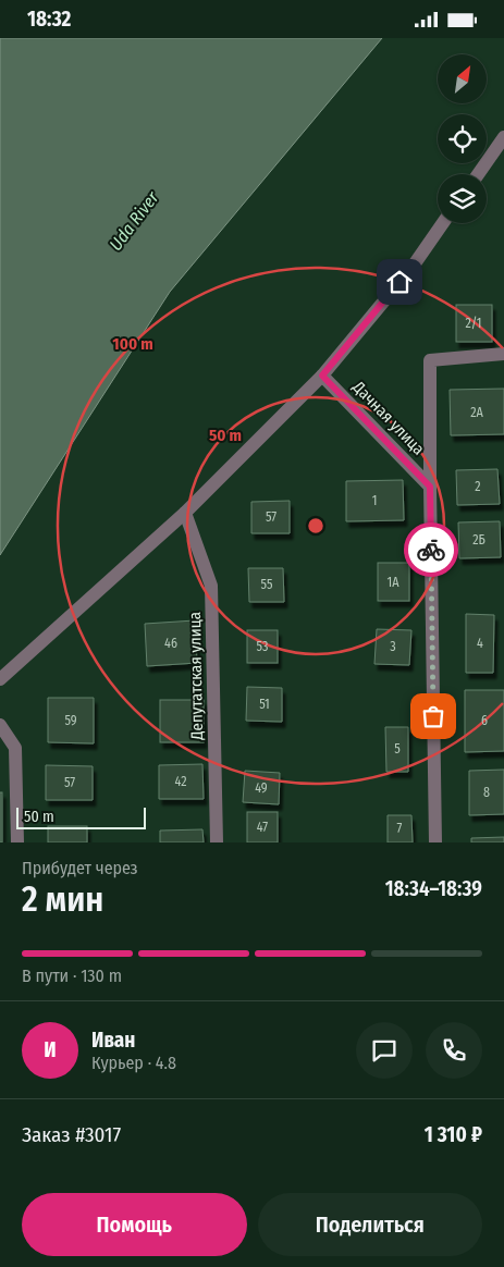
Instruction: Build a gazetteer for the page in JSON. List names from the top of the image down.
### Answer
{
  "streets": {
    "street": ["Дачная улица", "Депутатская улица"]
  },
  "water": ["Uda River"],
  "house_numbers": [
    "2/1",
    "2А",
    "2",
    "1",
    "57",
    "2Б",
    "1А",
    "55",
    "46",
    "4",
    "53",
    "3",
    "51",
    "59",
    "6",
    "5",
    "42",
    "57",
    "49",
    "8",
    "47",
    "7"
  ],
  "scale_bar": "50 m",
  "north": "top right",
  "page": {
    "status": "18:32",
    "scale": "50 m",
    "heading": ["2 мин", "Прибудет через", "18:34–18:39"],
    "panel": [
      "Иван",
      "Курьер · 4.8",
      "Заказ #3017",
      "1 310 ₽"
    ],
    "bar": "В пути · 130 m",
    "round": "И",
    "buttons": ["Помощь", "Поделиться"]
  },
  "rings": ["100 m", "50 m"]
}
